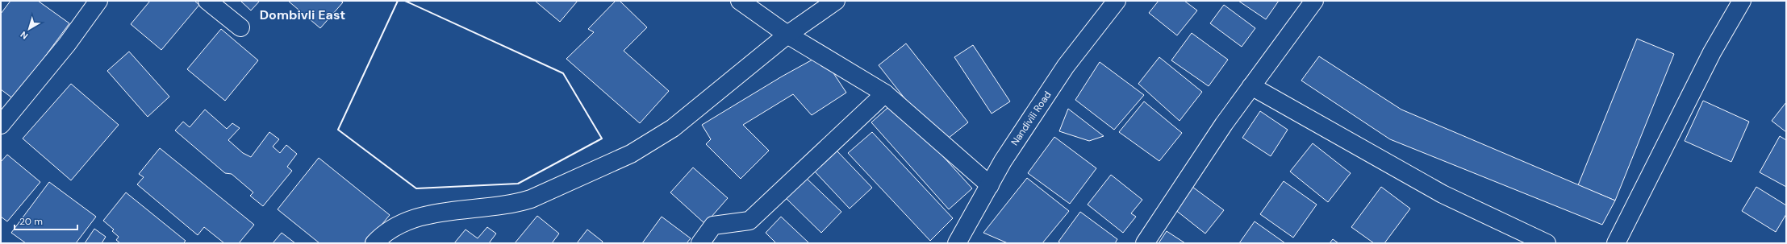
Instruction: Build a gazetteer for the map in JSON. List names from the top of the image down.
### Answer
{
  "streets": {
    "street": ["Nandivili Road"]
  },
  "districts": ["Dombivli East"],
  "scale_bar": "20 m",
  "north": "bottom left"
}
